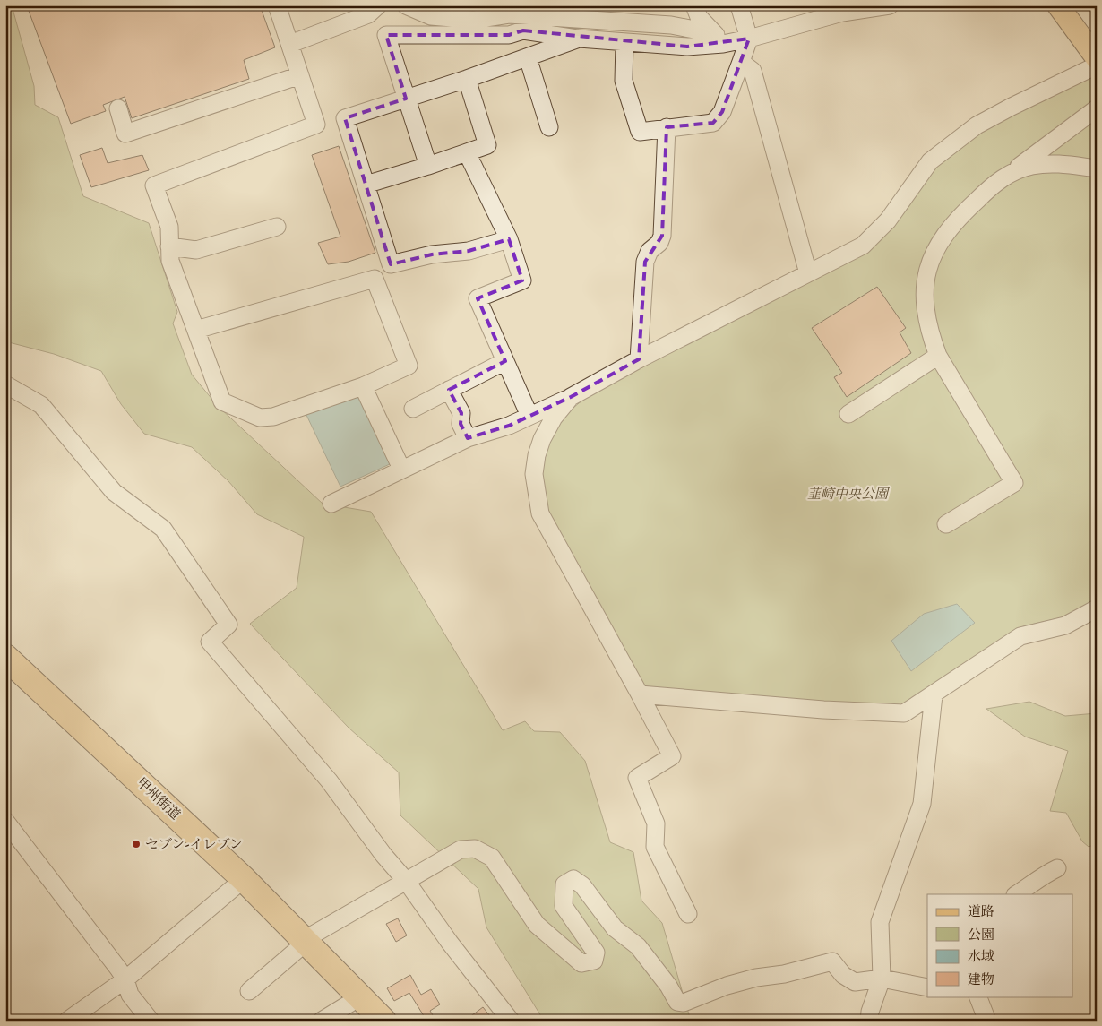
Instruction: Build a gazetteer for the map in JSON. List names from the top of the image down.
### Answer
{
  "streets": {
    "highway": ["甲州街道"]
  },
  "parks": ["韮崎中央公園"],
  "places": ["セブン-イレブン"],
  "legend": [
    "道路",
    "公園",
    "水域",
    "建物"
  ]
}
